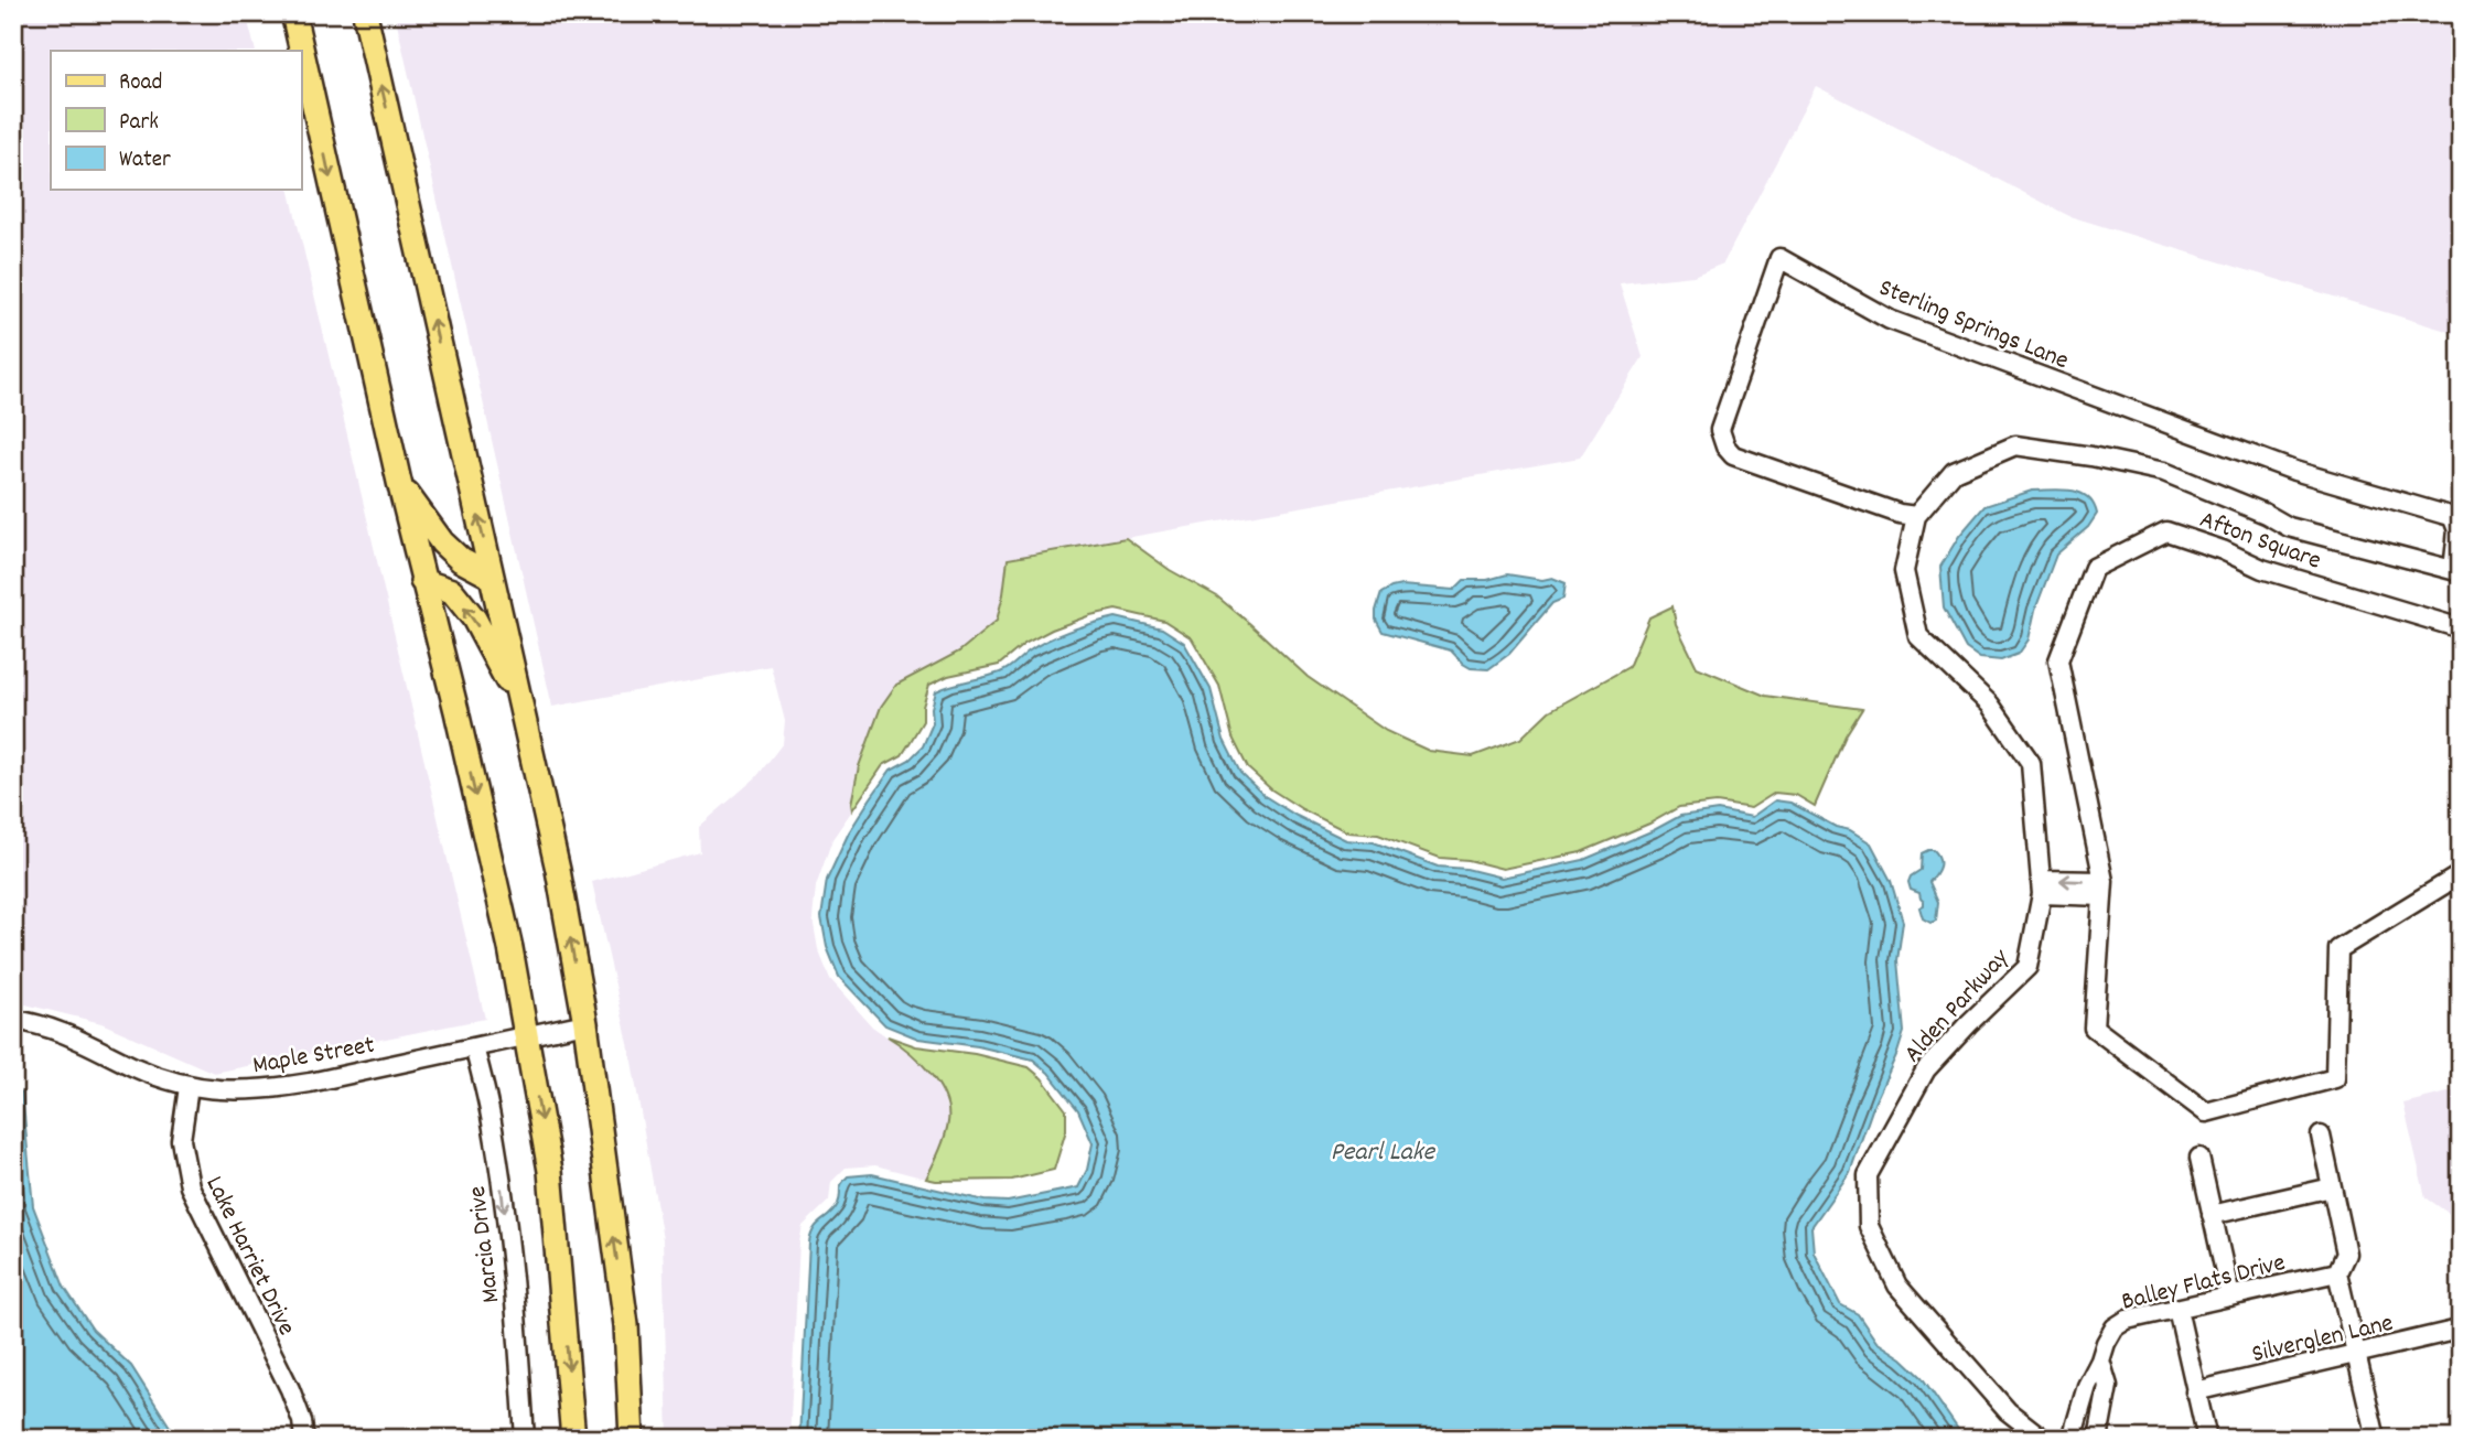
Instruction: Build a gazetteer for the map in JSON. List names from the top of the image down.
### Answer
{
  "streets": {
    "street": [
      "Sterling Springs Lane",
      "Afton Square",
      "Alden Parkway",
      "Maple Street",
      "Marcia Drive",
      "Lake Harriet Drive",
      "Balley Flats Drive",
      "Silverglen Lane"
    ]
  },
  "crossings": [
    ["Sterling Springs Lane", "Alden Parkway"],
    ["Maple Street", "Marcia Drive"],
    ["Maple Street", "Lake Harriet Drive"]
  ],
  "one_way": ["Marcia Drive"],
  "water": ["Pearl Lake"],
  "legend": ["Road", "Park", "Water"]
}
